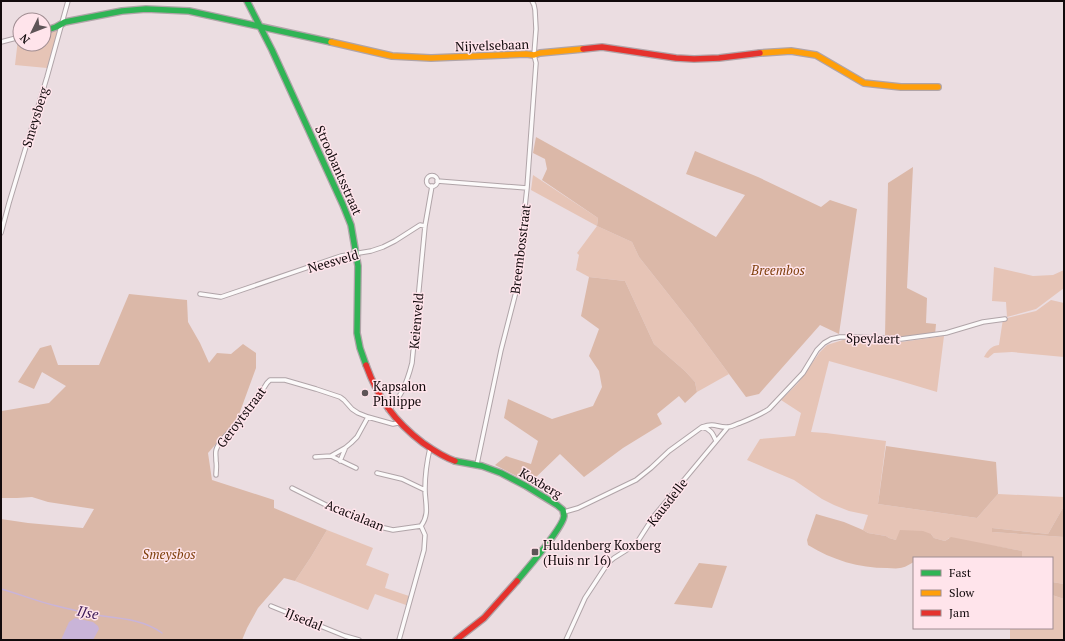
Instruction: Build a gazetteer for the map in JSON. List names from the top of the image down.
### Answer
{
  "streets": {
    "street": [
      "Nijvelsebaan",
      "Smeysberg",
      "Stroobantsstraat",
      "Breembosstraat",
      "Neesveld",
      "Keienveld",
      "Speylaert",
      "Geroytstraat",
      "Koxberg",
      "Kausdelle",
      "Acacialaan",
      "IJsedal"
    ]
  },
  "crossings": [
    ["Nijvelsebaan", "Smeysberg"],
    ["Nijvelsebaan", "Stroobantsstraat"],
    ["Nijvelsebaan", "Breembosstraat"],
    ["Stroobantsstraat", "Neesveld"],
    ["Stroobantsstraat", "Keienveld"],
    ["Stroobantsstraat", "Geroytstraat"],
    ["Stroobantsstraat", "Koxberg"],
    ["Breembosstraat", "Koxberg"],
    ["Neesveld", "Keienveld"],
    ["Speylaert", "Kausdelle"],
    ["Geroytstraat", "Koxberg"]
  ],
  "water": ["IJse"],
  "parks": ["Breembos", "Smeysbos"],
  "places": {
    "other": ["Kapsalon Philippe"],
    "transit": ["Huldenberg Koxberg (Huis nr 16)"]
  },
  "legend": ["Fast", "Slow", "Jam"],
  "north": "bottom left"
}
